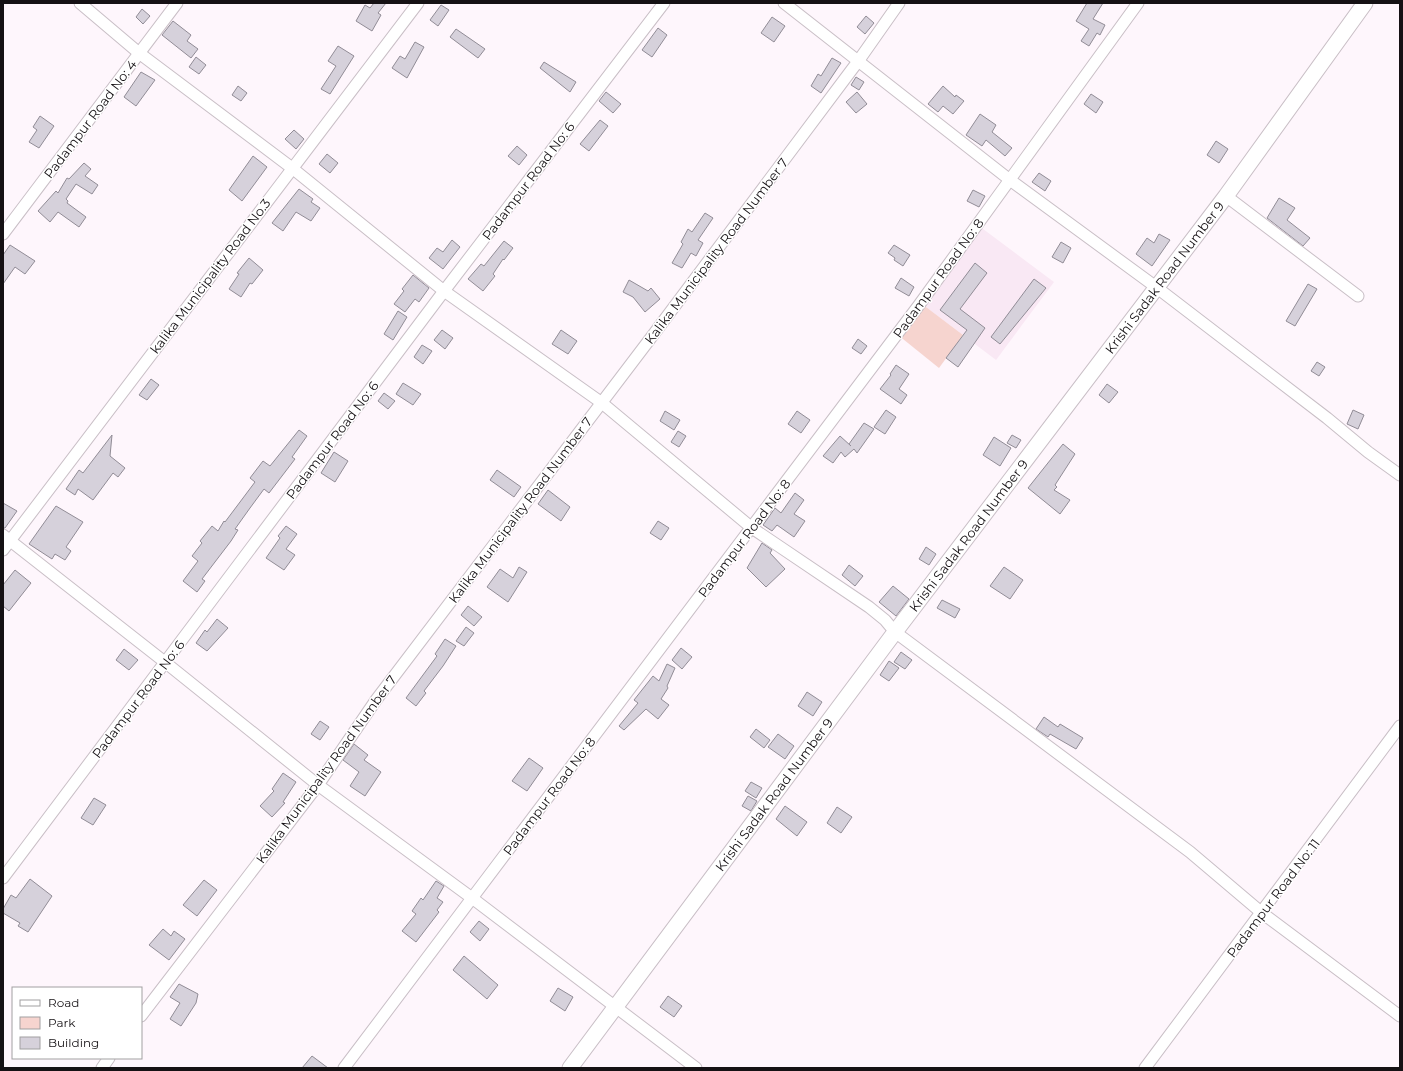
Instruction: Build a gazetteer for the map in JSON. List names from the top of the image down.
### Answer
{
  "streets": {
    "street": [
      "Padampur Road No: 4",
      "Padampur Road No: 6",
      "Kalika Municipality Road Number 7",
      "kalika Municipality Road No.3",
      "Padampur Road No: 8",
      "Krishi Sadak Road Number 9",
      "Padampur Road No: 11"
    ]
  },
  "legend": ["Road", "Park", "Building"]
}
